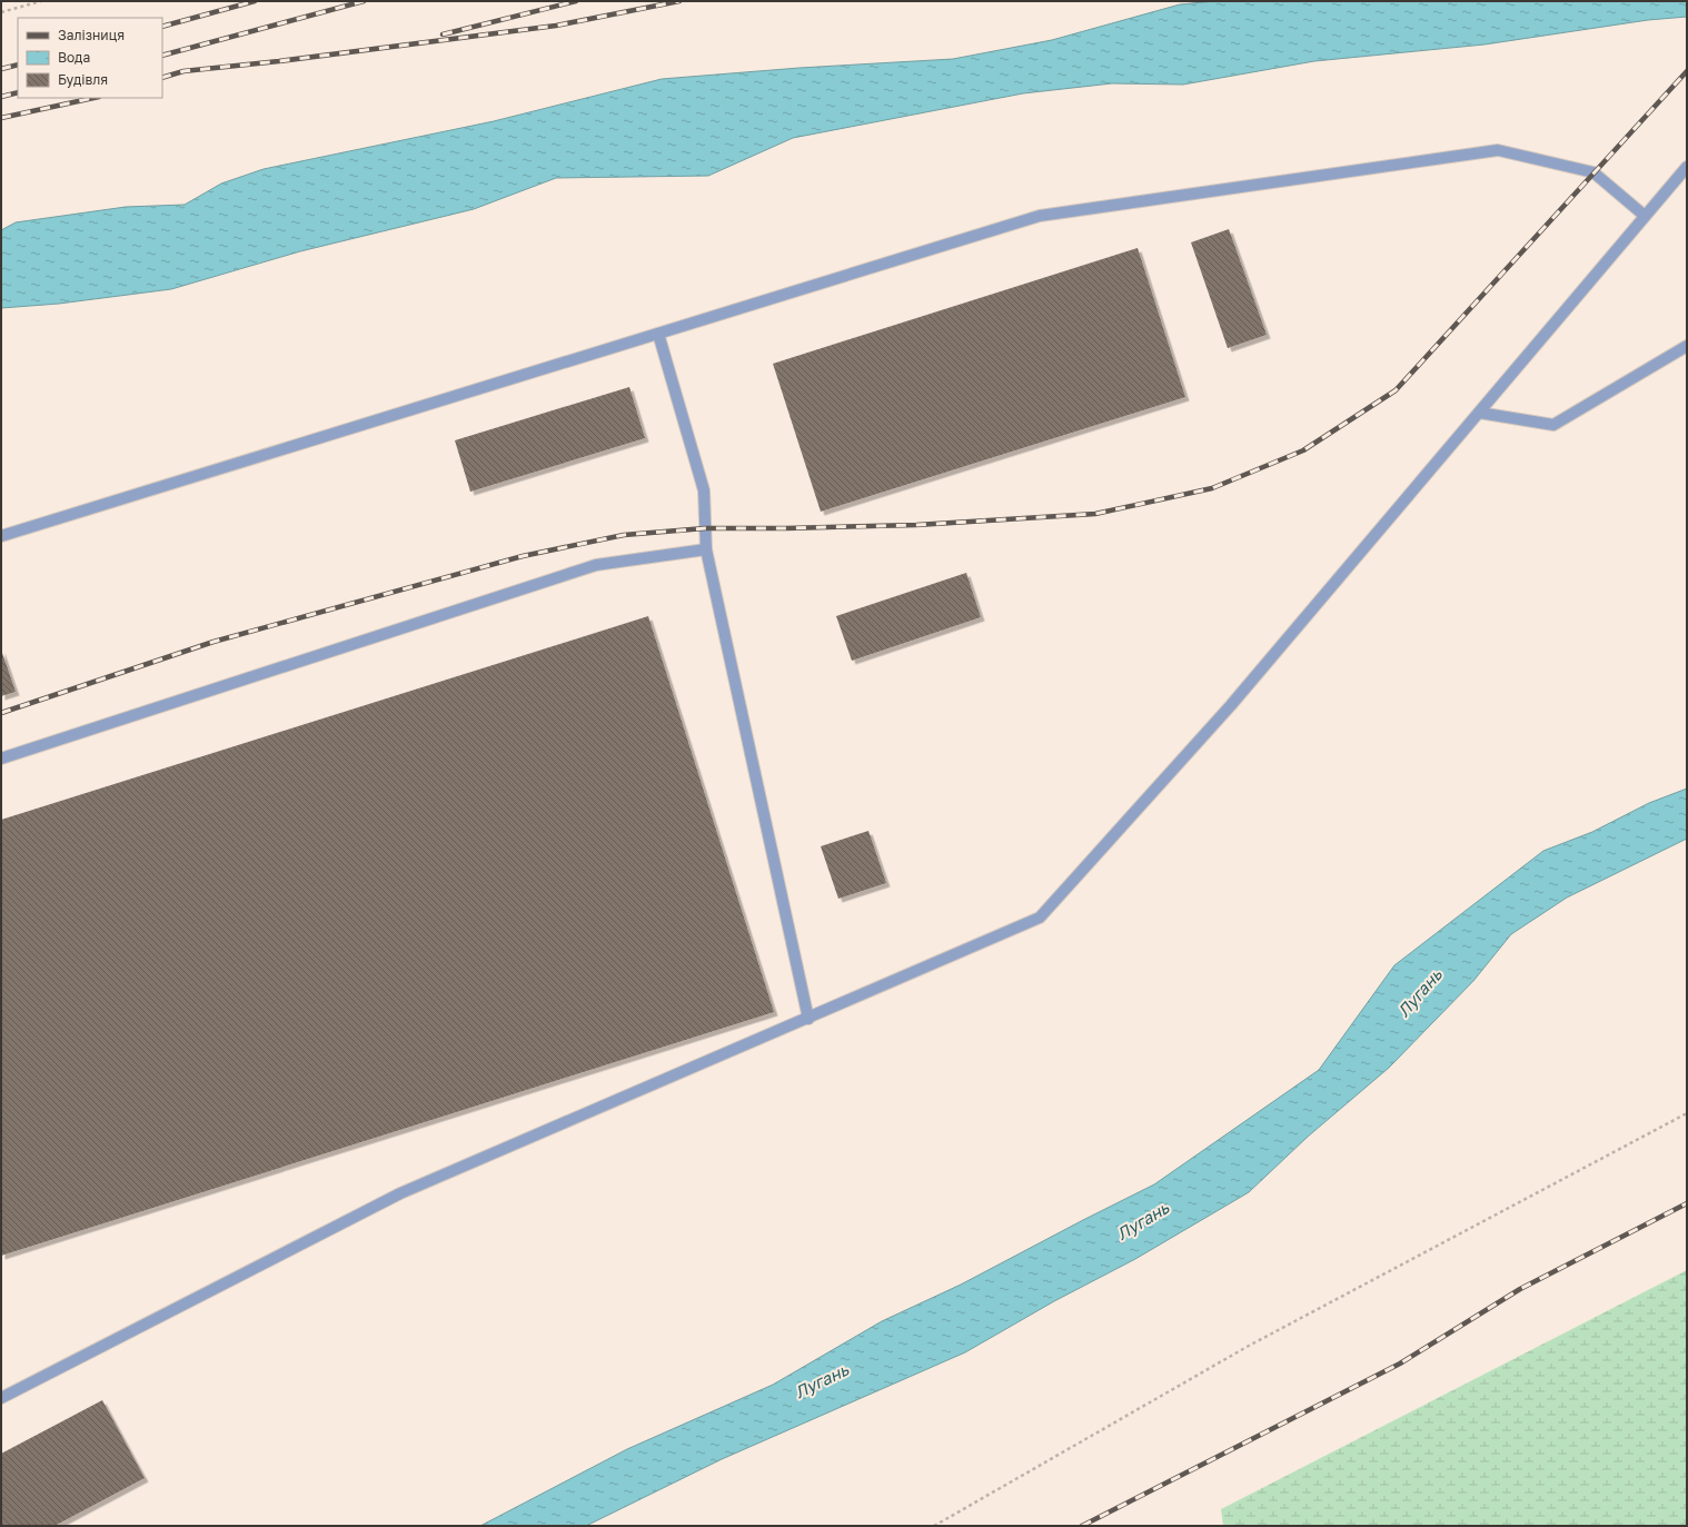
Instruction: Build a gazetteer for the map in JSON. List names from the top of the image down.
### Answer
{
  "water": ["Лугань"],
  "legend": ["Залізниця", "Вода", "Будівля"]
}
